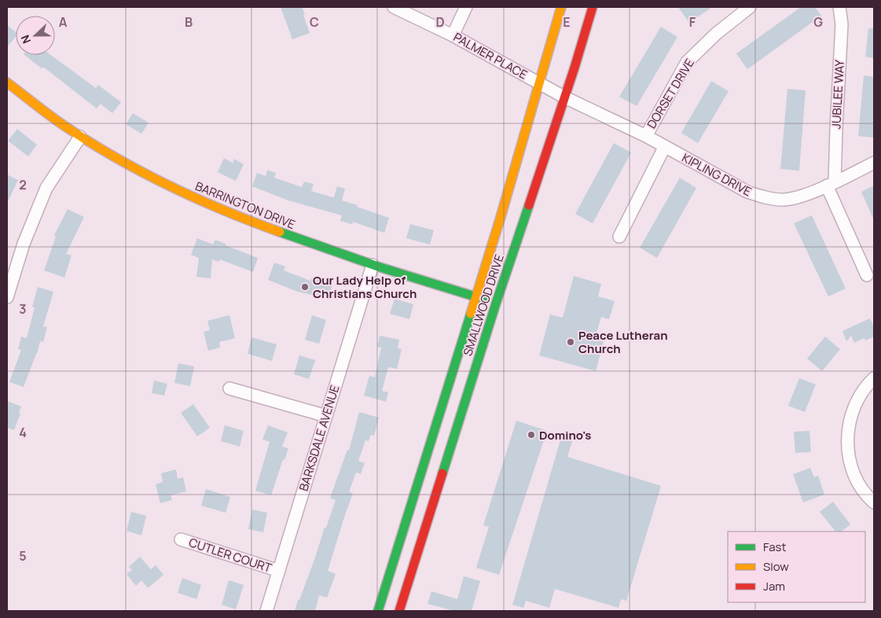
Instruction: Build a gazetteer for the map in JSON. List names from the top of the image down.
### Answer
{
  "streets": {
    "main road": ["BARRINGTON DRIVE", "SMALLWOOD DRIVE"],
    "street": [
      "PALMER PLACE",
      "DORSET DRIVE",
      "JUBILEE WAY",
      "KIPLING DRIVE",
      "BARKSDALE AVENUE",
      "CUTLER COURT"
    ]
  },
  "crossings": [
    ["PALMER PLACE", "KIPLING DRIVE"],
    ["PALMER PLACE", "SMALLWOOD DRIVE"],
    ["DORSET DRIVE", "KIPLING DRIVE"],
    ["JUBILEE WAY", "KIPLING DRIVE"],
    ["KIPLING DRIVE", "SMALLWOOD DRIVE"],
    ["BARRINGTON DRIVE", "SMALLWOOD DRIVE"],
    ["BARRINGTON DRIVE", "BARKSDALE AVENUE"],
    ["BARKSDALE AVENUE", "CUTLER COURT"]
  ],
  "places": ["Our Lady Help of Christians Church", "Peace Lutheran Church", "Domino's"],
  "legend": ["Fast", "Slow", "Jam"],
  "north": "left",
  "grid": {
    "columns": [
      "A",
      "B",
      "C",
      "D",
      "E",
      "F",
      "G"
    ],
    "rows": [
      "2",
      "3",
      "4",
      "5"
    ]
  }
}
